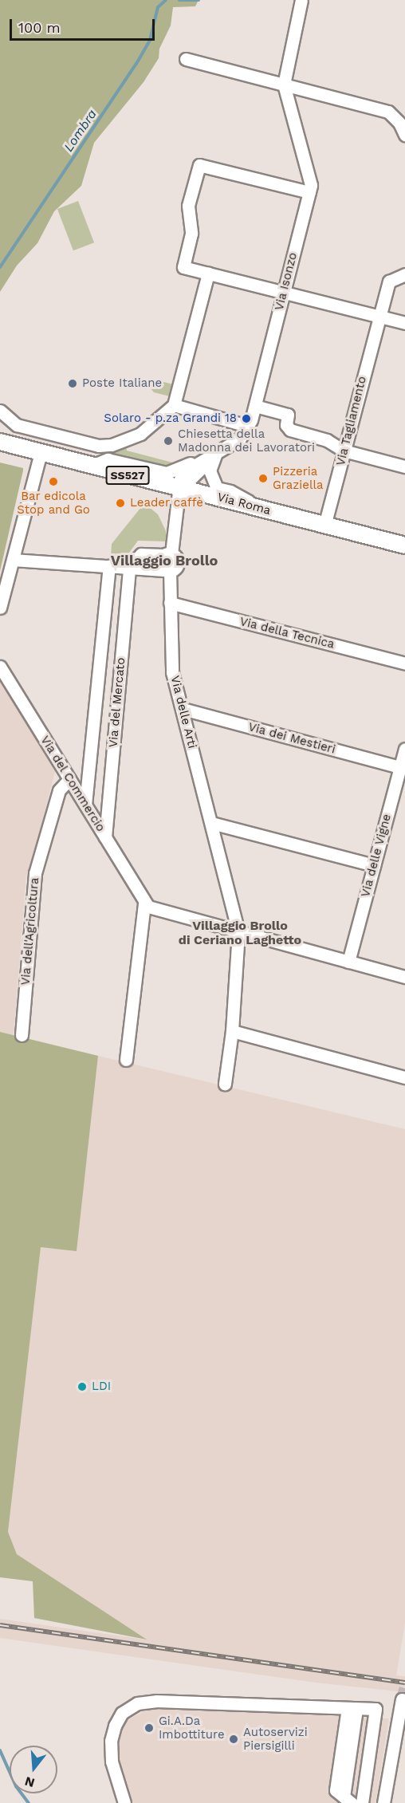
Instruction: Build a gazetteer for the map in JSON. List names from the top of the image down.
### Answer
{
  "streets": {
    "main road": ["SS527", "Via Roma"],
    "street": [
      "Via Isonzo",
      "Via Tagliamento",
      "Via della Tecnica",
      "Via del Mercato",
      "Via delle Arti",
      "Via dei Mestieri",
      "Via del Commercio",
      "Via delle Vigne",
      "Via dell'Agricoltura"
    ]
  },
  "crossings": [
    ["Via Isonzo", "Via Roma"],
    ["Via Tagliamento", "Via Roma"],
    ["Via della Tecnica", "Via delle Arti"],
    ["Via del Mercato", "Via del Commercio"],
    ["Via delle Arti", "Via dei Mestieri"],
    ["Via dei Mestieri", "Via delle Vigne"],
    ["Via del Commercio", "Via dell'Agricoltura"]
  ],
  "districts": ["Villaggio Brollo", "Villaggio Brollo di Ceriano Laghetto"],
  "water": ["Lombra"],
  "places": [
    "Poste Italiane",
    "Solaro - p.za Grandi 18",
    "Chiesetta della Madonna dei Lavoratori",
    "Pizzeria Graziella",
    "Bar edicola Stop and Go",
    "Leader caffè",
    "LDI",
    "Gi.A.Da Imbottiture",
    "Autoservizi Piersigilli"
  ],
  "scale_bar": "100 m",
  "north": "bottom"
}
